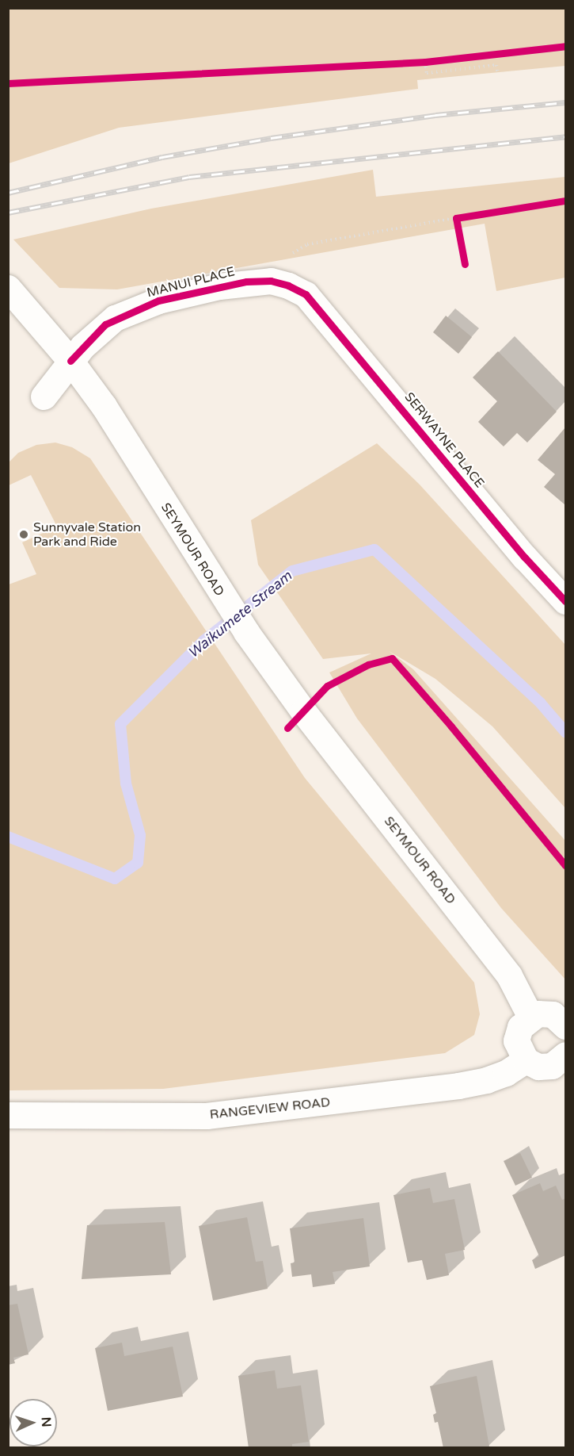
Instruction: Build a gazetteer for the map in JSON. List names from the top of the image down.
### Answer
{
  "streets": {
    "street": [
      "MANUI PLACE",
      "SERWAYNE PLACE",
      "SEYMOUR ROAD",
      "RANGEVIEW ROAD"
    ]
  },
  "crossings": [
    ["MANUI PLACE", "SERWAYNE PLACE"],
    ["MANUI PLACE", "SEYMOUR ROAD"]
  ],
  "water": ["Waikumete Stream"],
  "places": ["Sunnyvale Station Park and Ride"],
  "north": "right"
}
